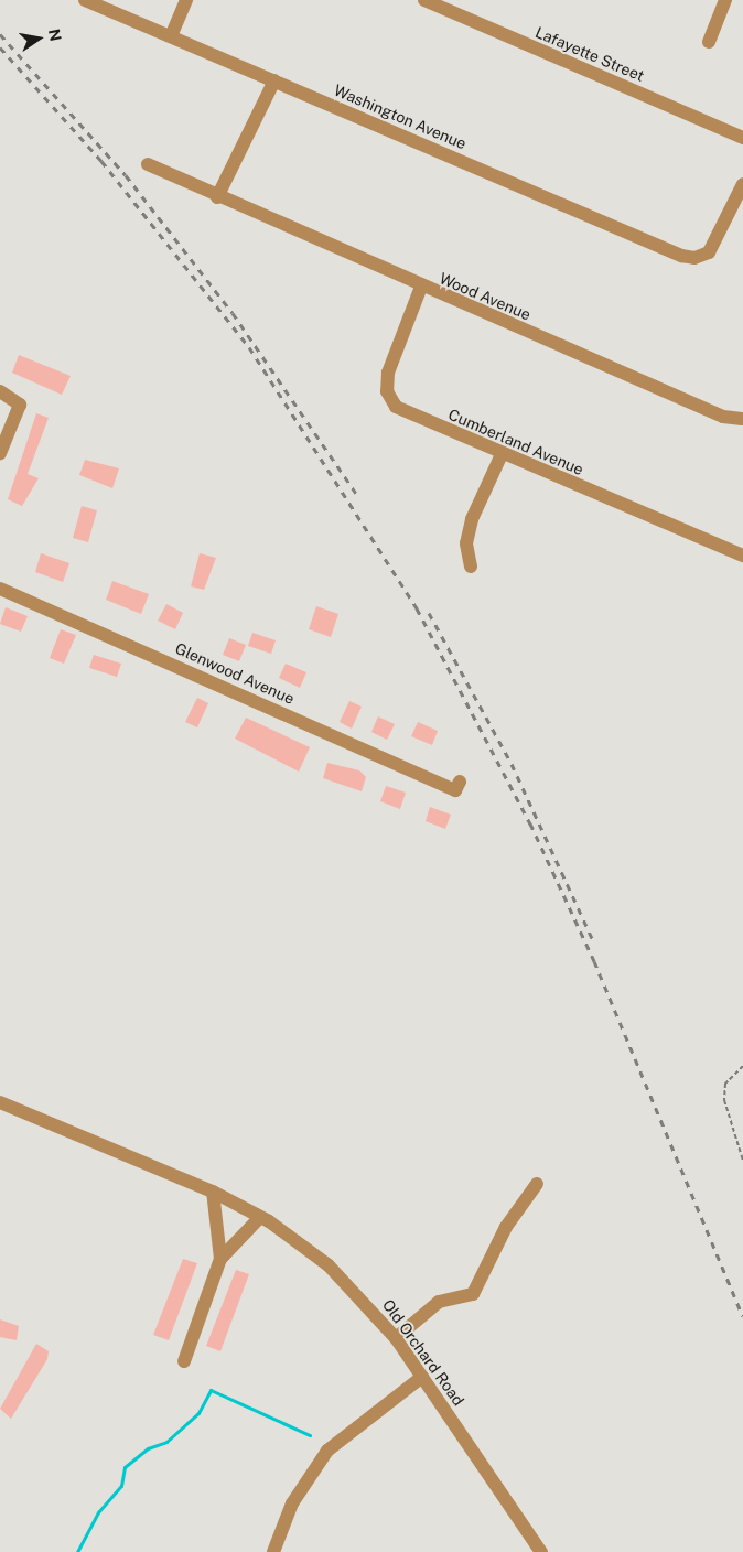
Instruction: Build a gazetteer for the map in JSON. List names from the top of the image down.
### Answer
{
  "streets": {
    "street": [
      "Lafayette Street",
      "Washington Avenue",
      "Wood Avenue",
      "Cumberland Avenue",
      "Glenwood Avenue",
      "Old Orchard Road"
    ]
  },
  "crossings": [
    ["Wood Avenue", "Cumberland Avenue"]
  ],
  "north": "right"
}
